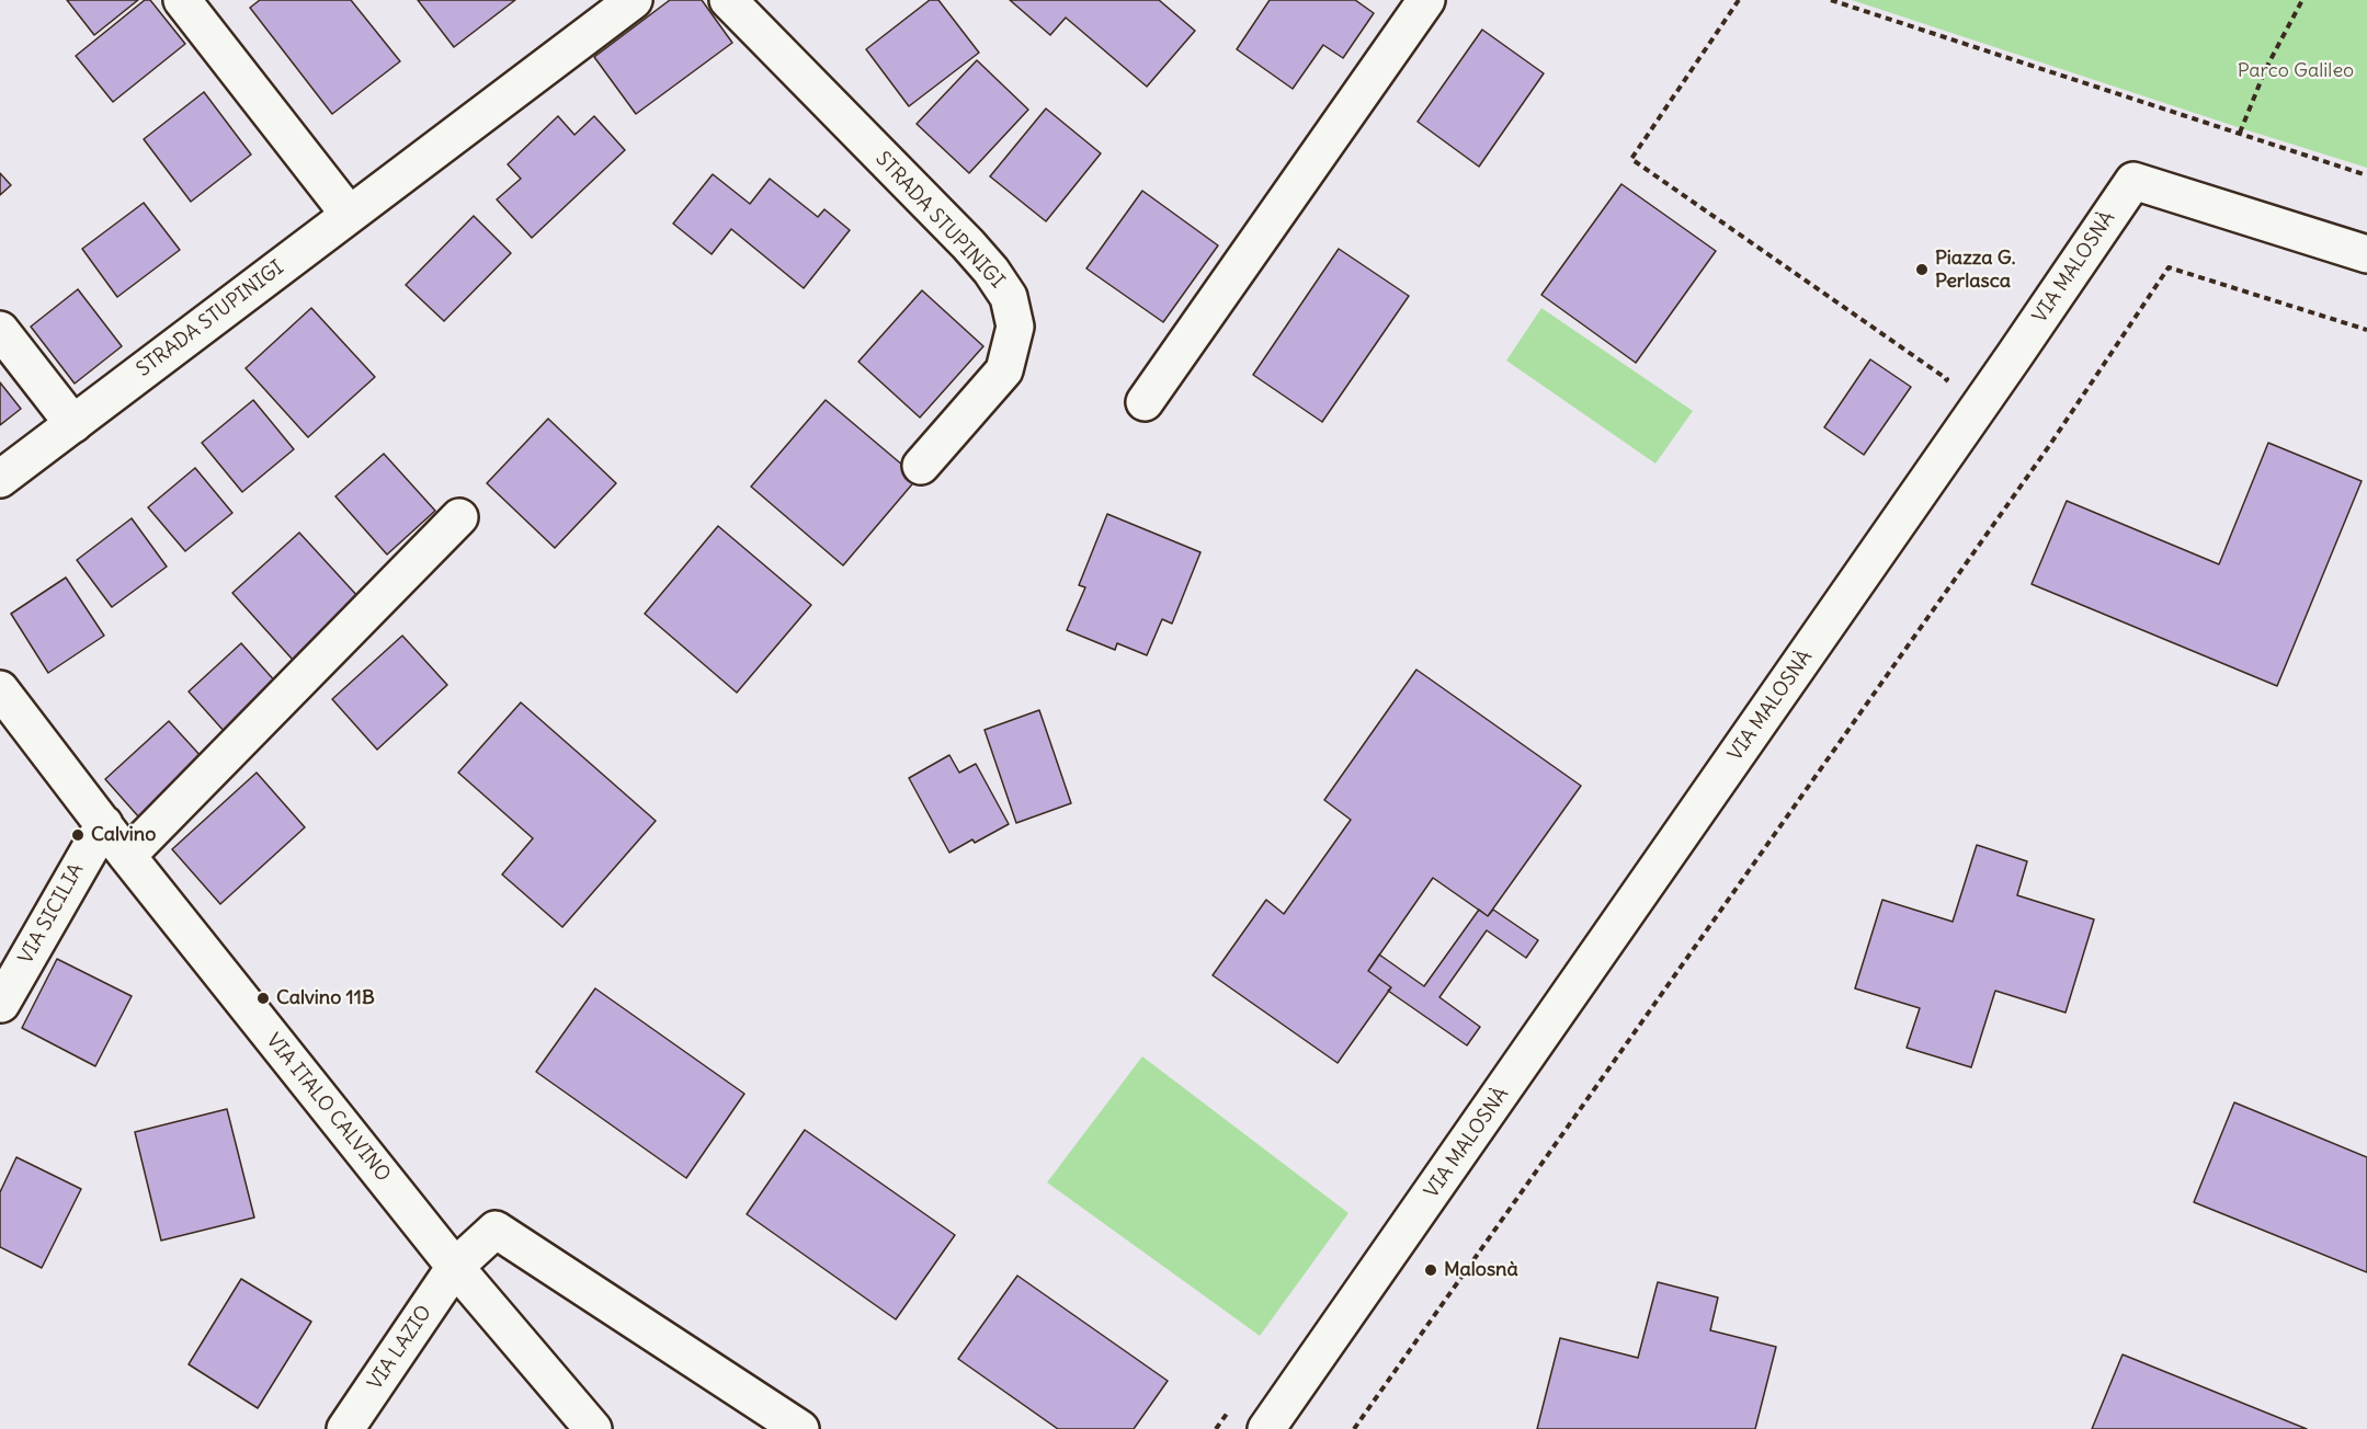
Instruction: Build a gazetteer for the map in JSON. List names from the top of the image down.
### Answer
{
  "streets": {
    "street": [
      "STRADA STUPINIGI",
      "VIA MALOSNÀ",
      "VIA SICILIA",
      "VIA ITALO CALVINO",
      "VIA LAZIO"
    ]
  },
  "crossings": [
    ["VIA SICILIA", "VIA ITALO CALVINO"],
    ["VIA ITALO CALVINO", "VIA LAZIO"]
  ],
  "parks": ["Parco Galileo"],
  "places": [
    "Piazza G. Perlasca",
    "Calvino",
    "Calvino 11B",
    "Malosnà"
  ]
}
